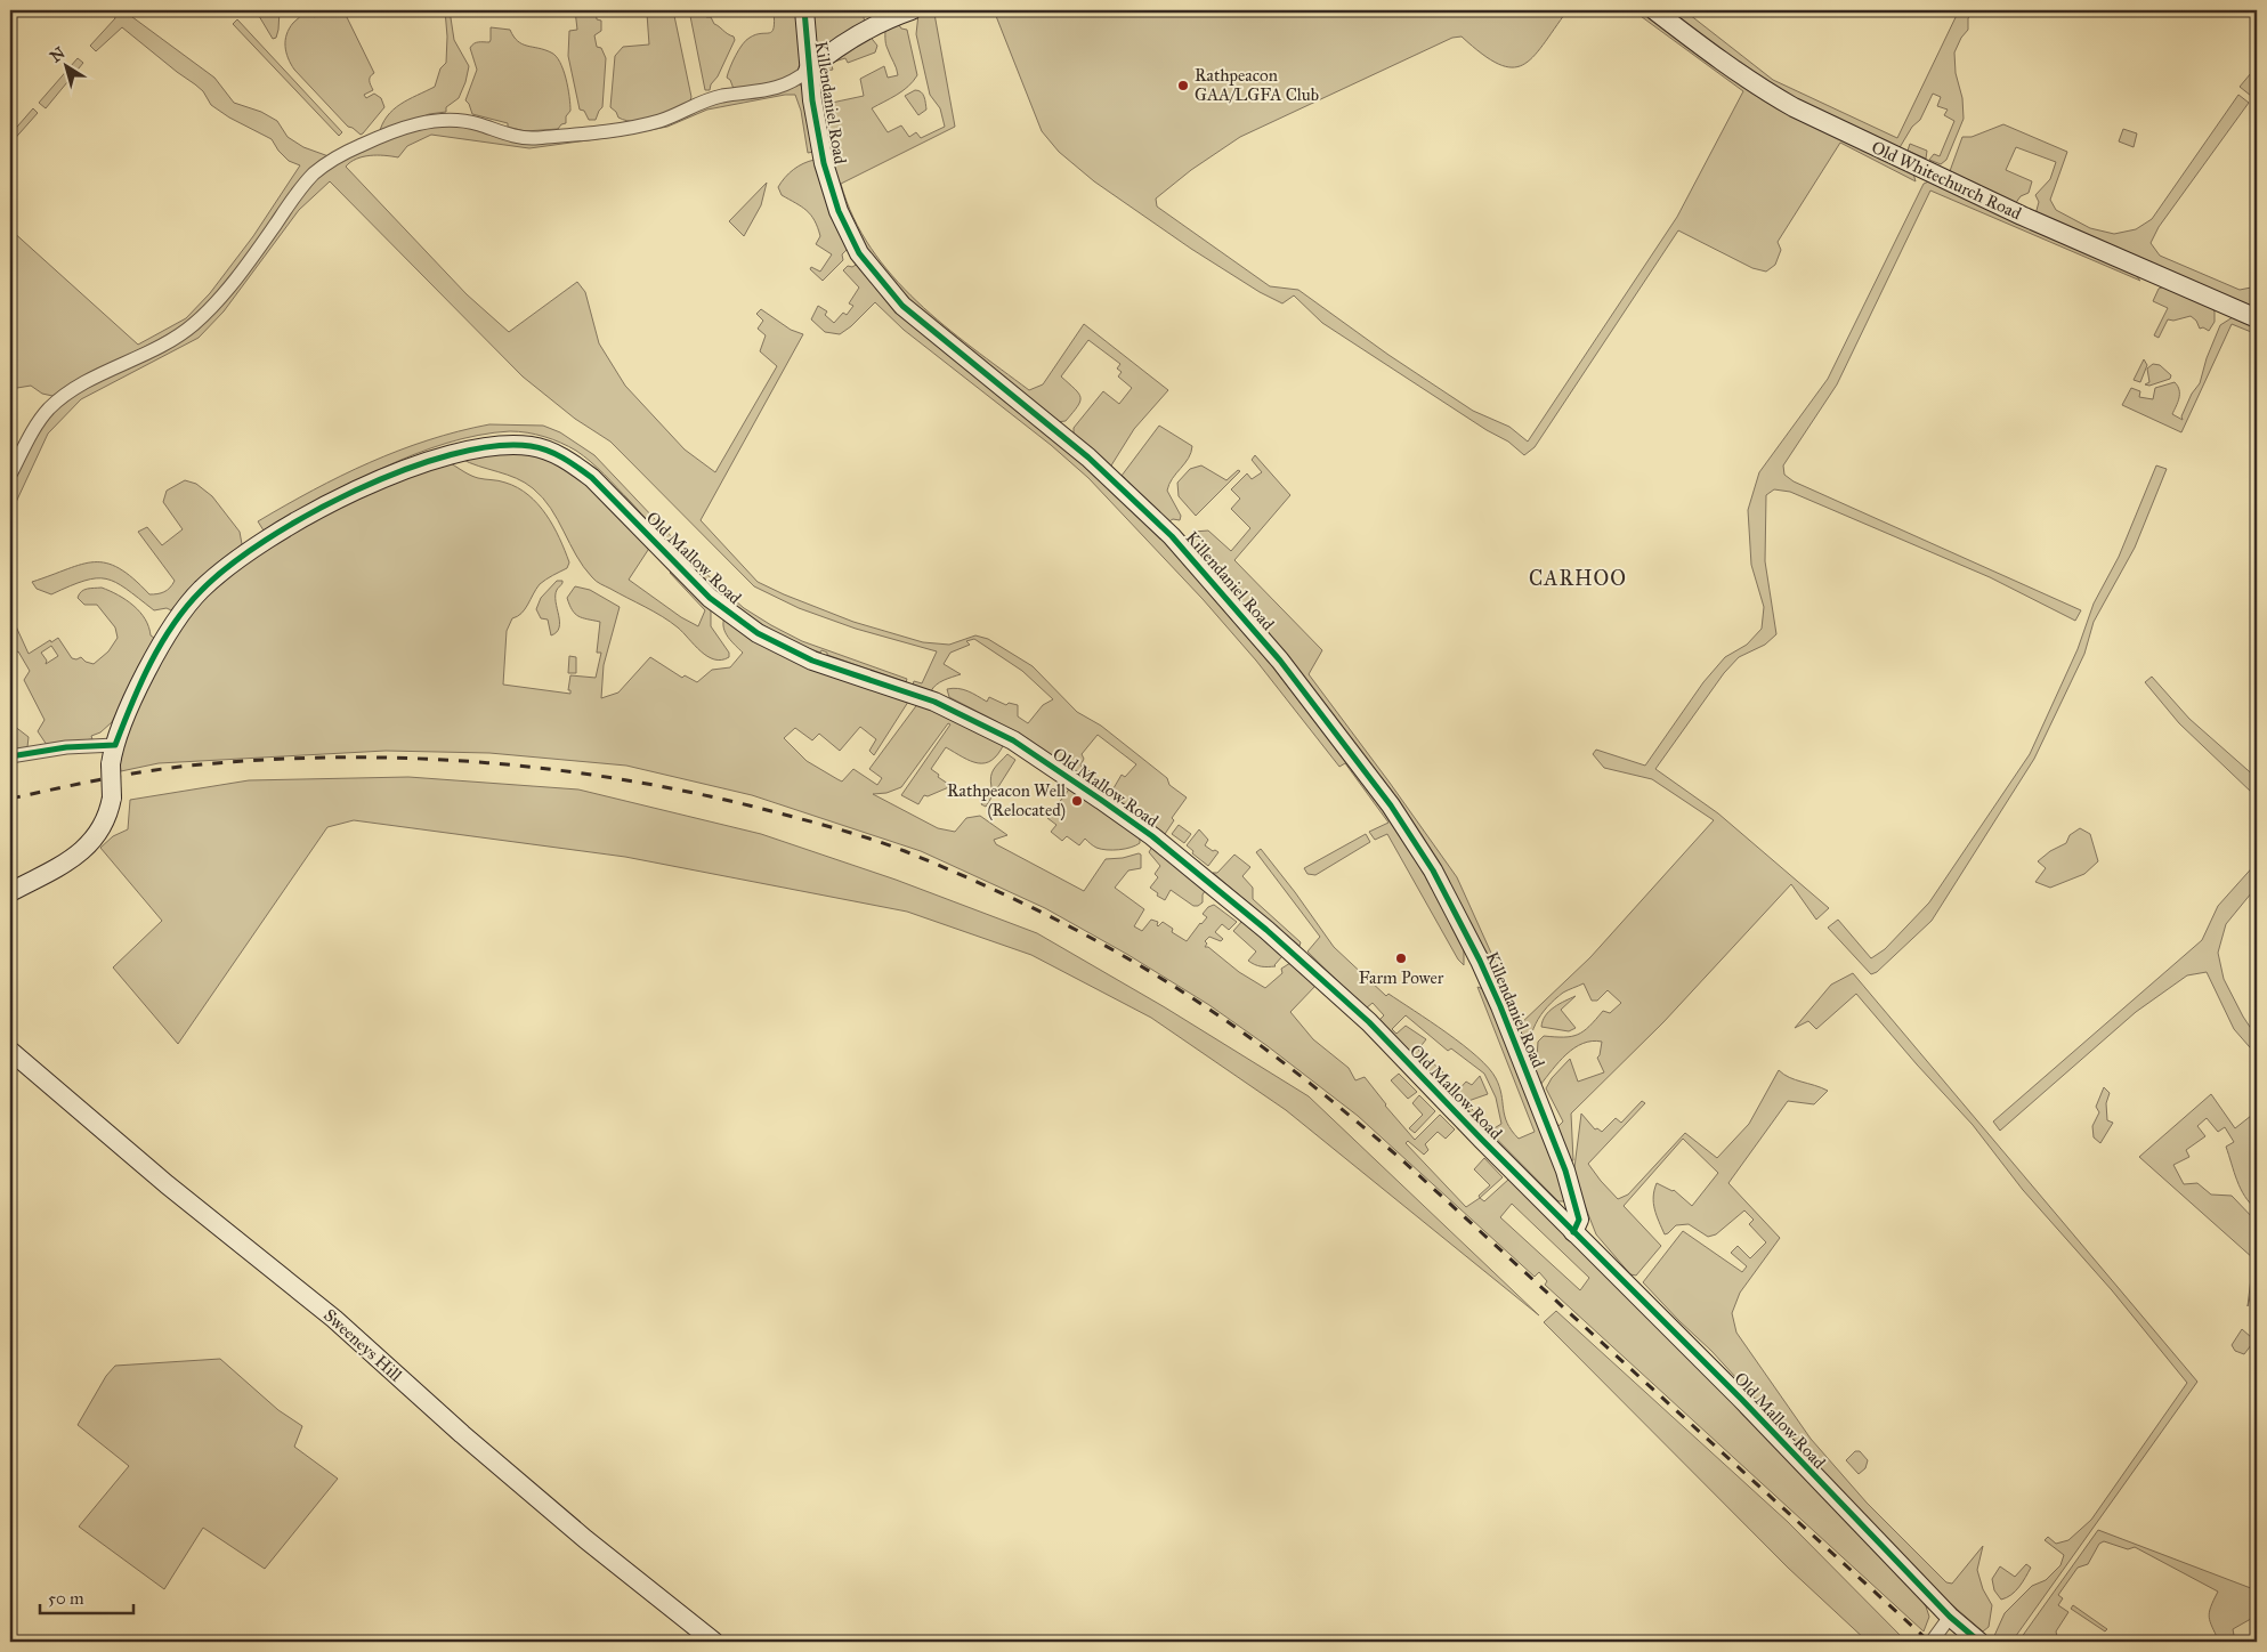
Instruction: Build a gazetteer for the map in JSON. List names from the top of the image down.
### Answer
{
  "streets": {
    "street": [
      "Killendaniel Road",
      "Old Whitechurch Road",
      "Old Mallow Road",
      "Sweeneys Hill"
    ]
  },
  "crossings": [
    ["Killendaniel Road", "Old Mallow Road"]
  ],
  "districts": ["CARHOO"],
  "places": ["Rathpeacon GAA/LGFA Club", "Rathpeacon Well (Relocated)", "Farm Power"],
  "scale_bar": "50 m",
  "north": "top left"
}
